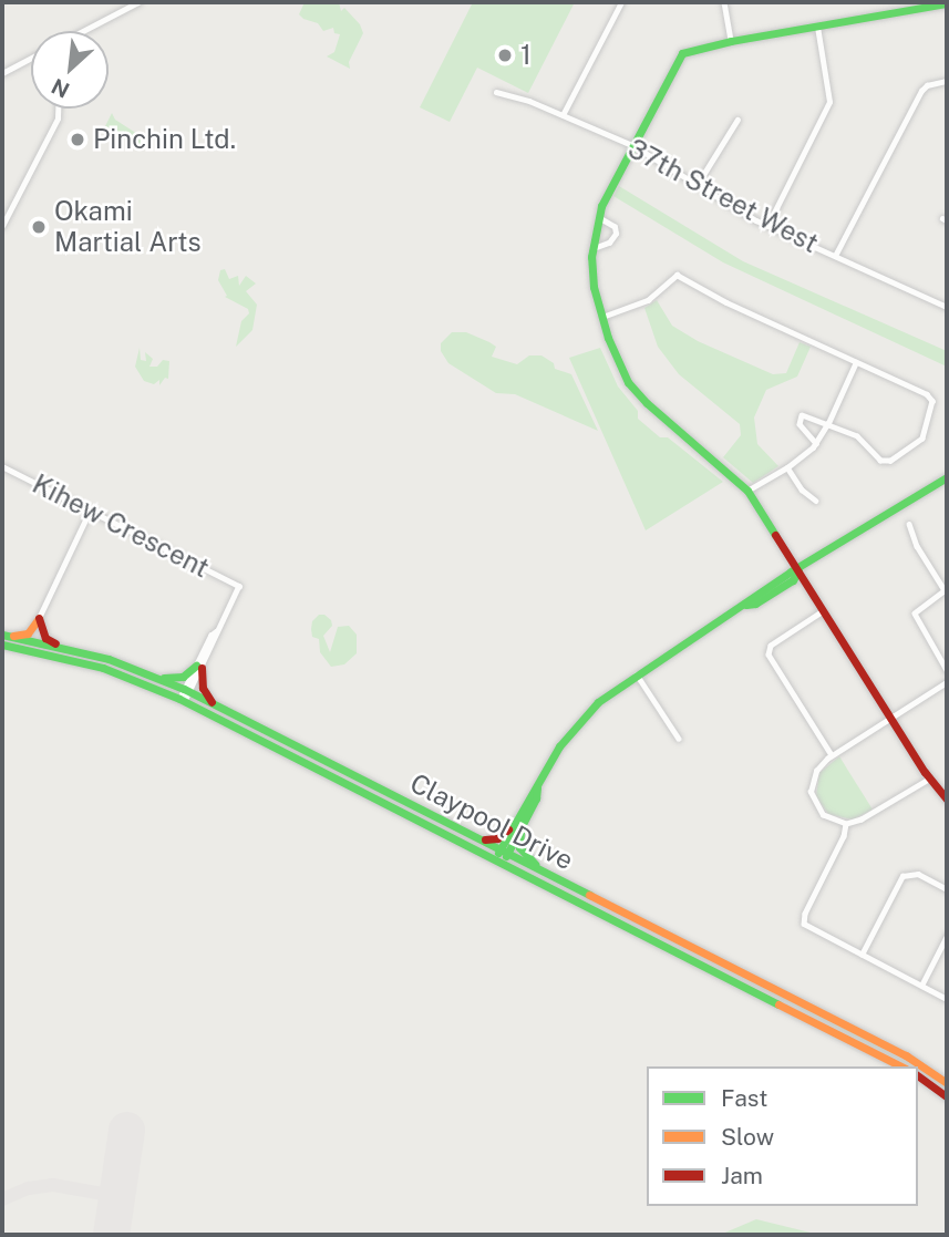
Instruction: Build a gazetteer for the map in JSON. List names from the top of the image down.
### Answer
{
  "streets": {
    "main road": ["Claypool Drive"],
    "street": ["37th Street West", "Kihew Crescent"]
  },
  "places": ["1", "Pinchin Ltd.", "Okami Martial Arts"],
  "legend": ["Fast", "Slow", "Jam"],
  "north": "bottom left"
}
